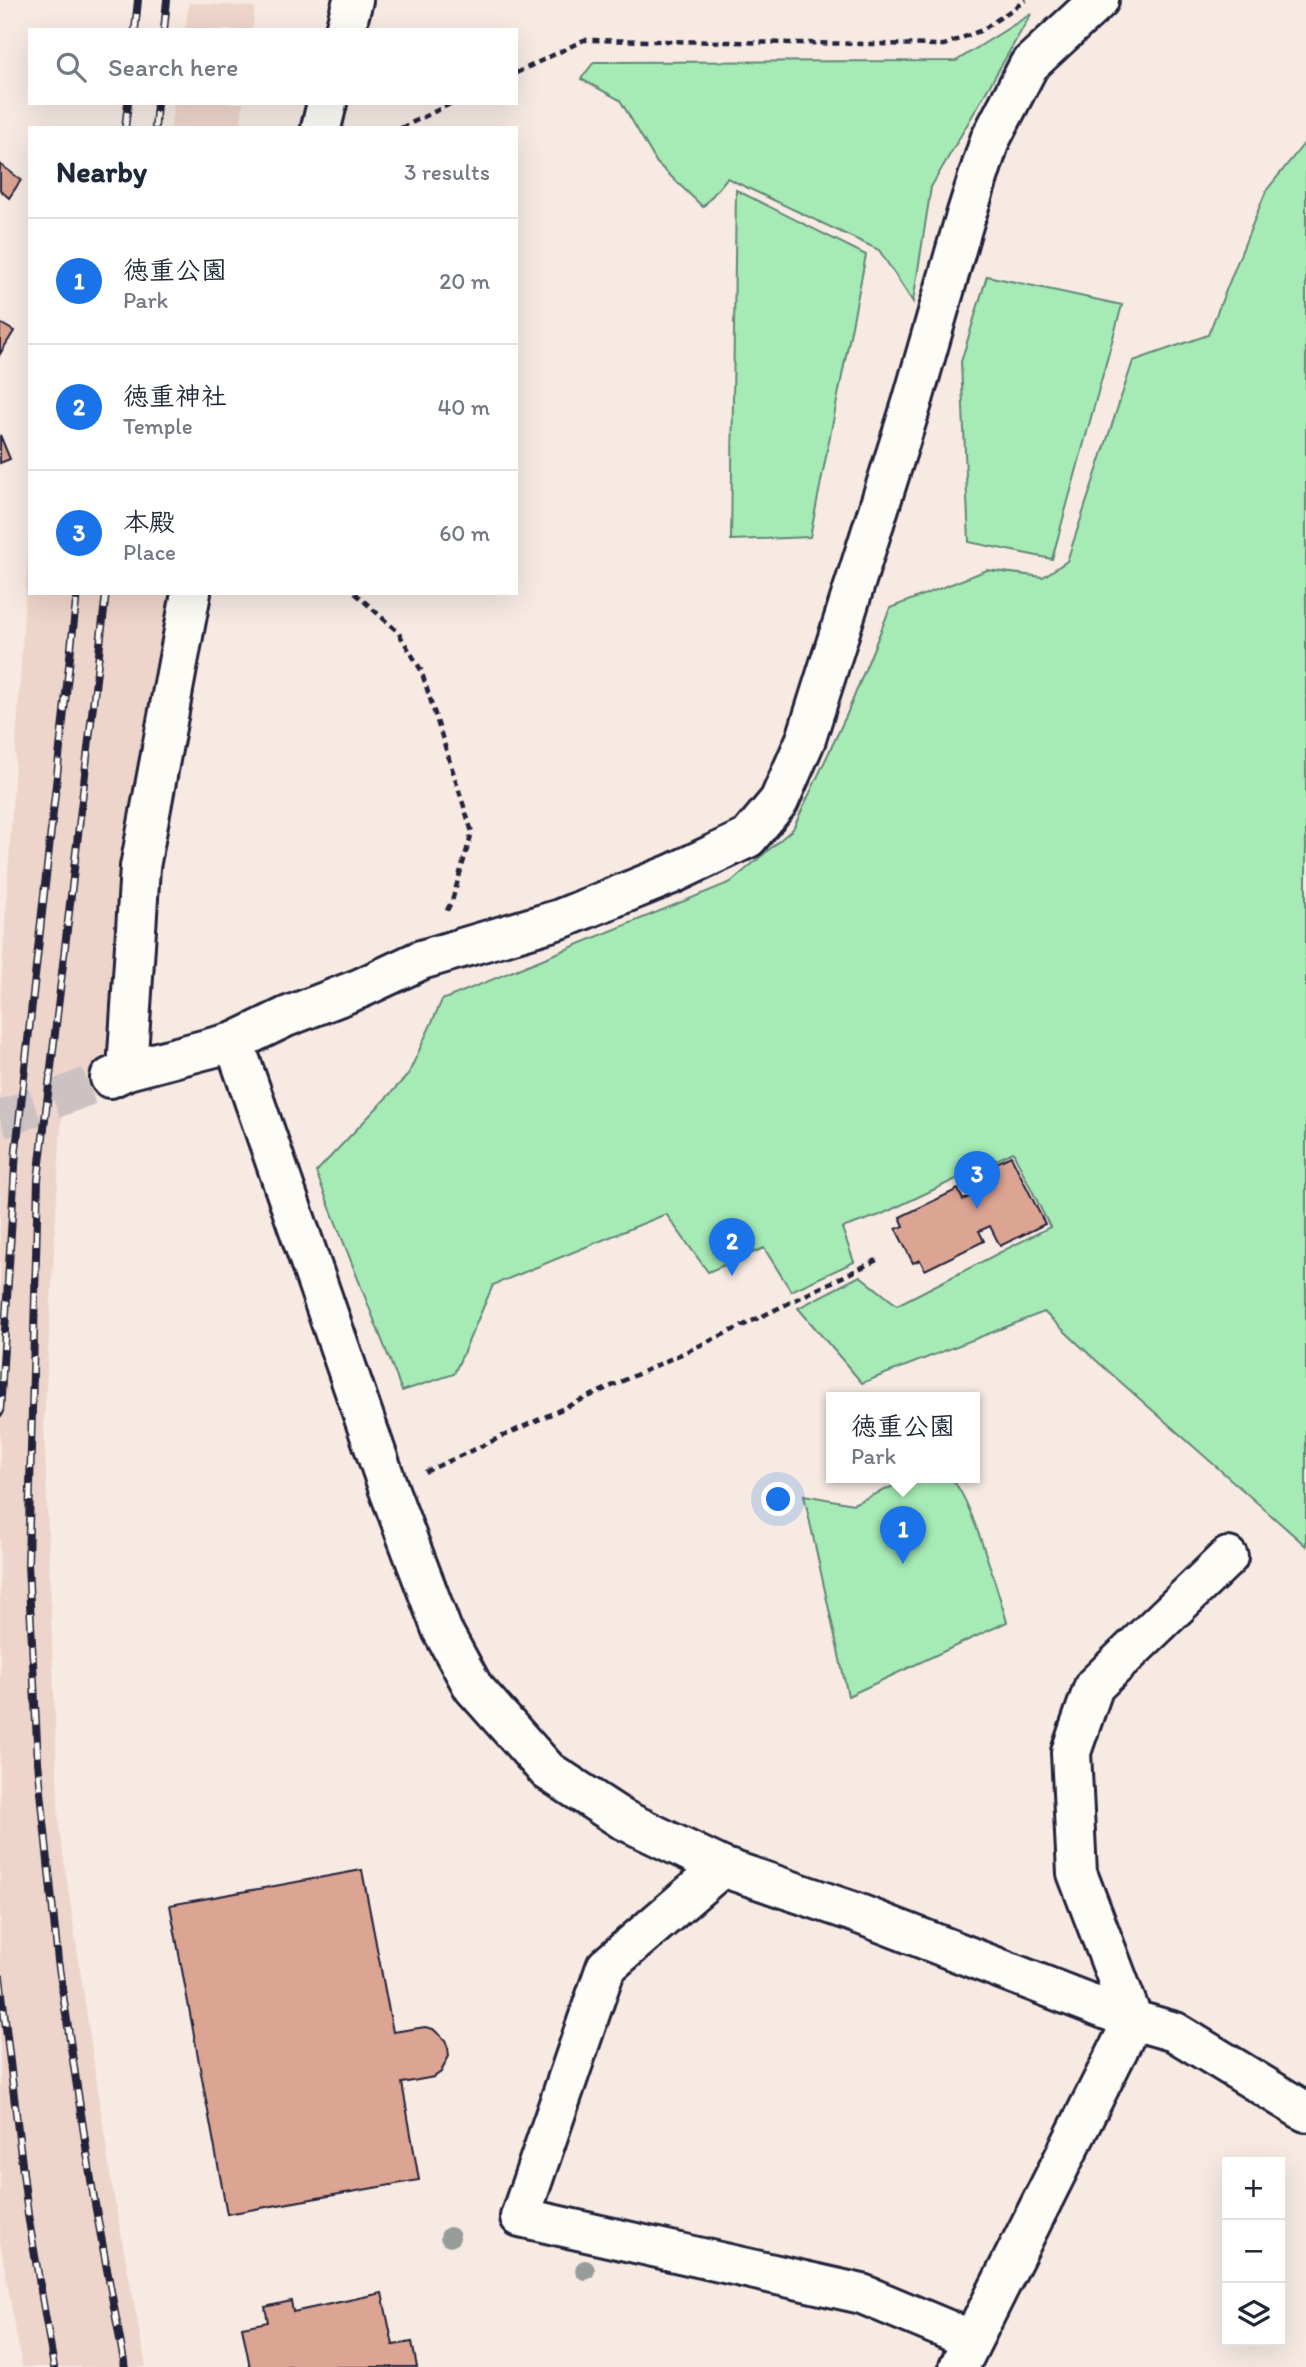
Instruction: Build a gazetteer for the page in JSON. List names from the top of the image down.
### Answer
{
  "page": {
    "search": "Search here",
    "heading": ["Nearby", "3 results"],
    "list": [
      {
        "mark": "1",
        "name": "徳重公園",
        "note": "Park",
        "value": "20 m"
      },
      {
        "mark": "2",
        "name": "徳重神社",
        "note": "Temple",
        "value": "40 m"
      },
      {
        "mark": "3",
        "name": "本殿",
        "note": "Place",
        "value": "60 m"
      }
    ],
    "pins": ["3", "2", "1"],
    "popup": ["徳重公園", "Park"],
    "map_buttons": ["+", "−"]
  }
}
